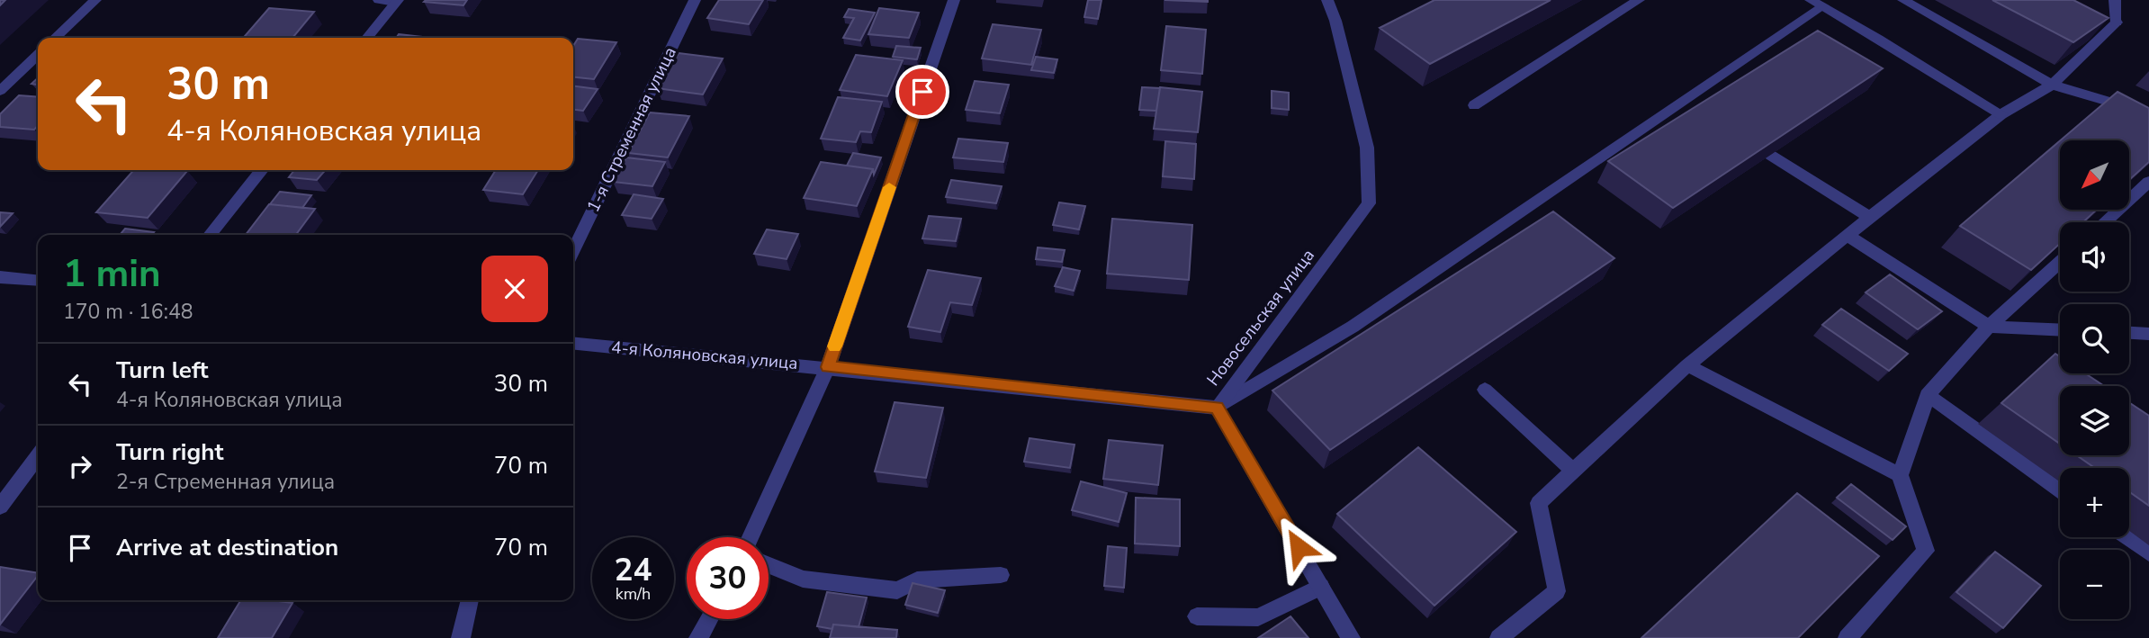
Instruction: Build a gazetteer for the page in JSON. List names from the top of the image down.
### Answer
{
  "streets": {
    "street": ["1-я Стременная улица", "Новосельская улица", "4-я Коляновская улица"]
  },
  "crossings": [
    ["Новосельская улица", "4-я Коляновская улица"]
  ],
  "north": "bottom left",
  "page": {
    "turn": ["30 m", "4-я Коляновская улица"],
    "map_buttons": ["+", "−"],
    "heading": ["1 min", "170 m · 16:48"],
    "list": [
      {
        "name": "Turn left",
        "note": "4-я Коляновская улица",
        "value": "30 m"
      },
      {
        "name": "Turn right",
        "note": "2-я Стременная улица",
        "value": "70 m"
      },
      {
        "name": "Arrive at destination",
        "value": "70 m"
      }
    ],
    "speed": "24 km/h",
    "limit": "30"
  }
}
